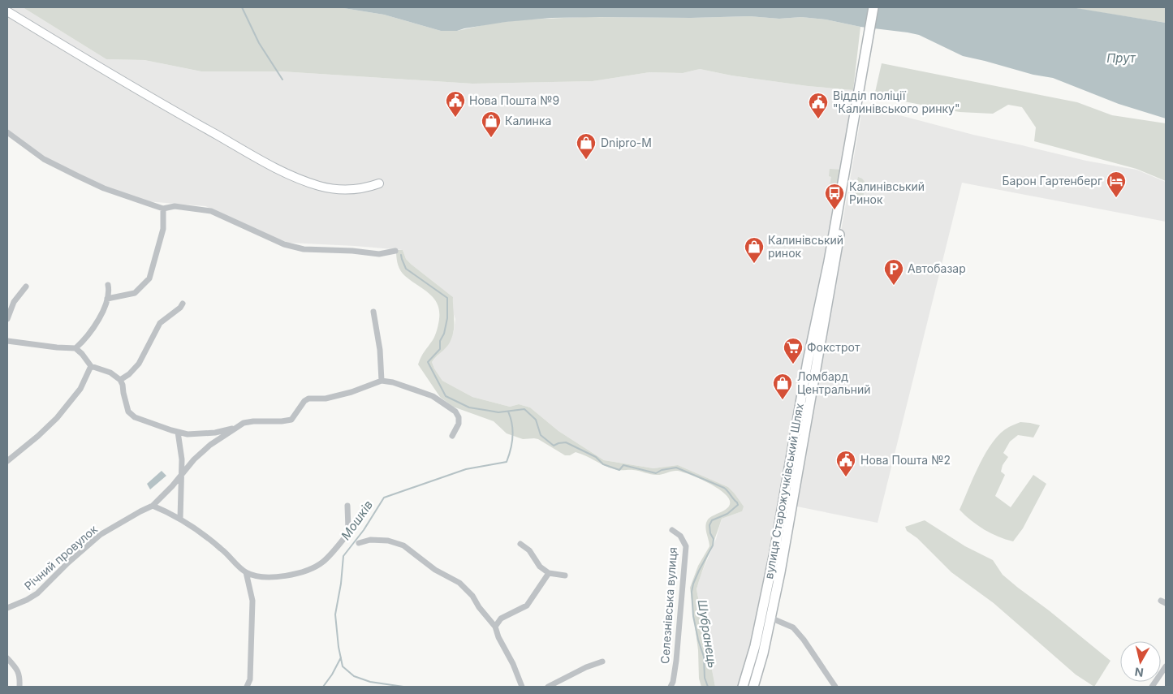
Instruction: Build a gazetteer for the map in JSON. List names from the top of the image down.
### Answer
{
  "streets": {
    "main road": ["вулиця Старожучківський Шлях"],
    "street": ["Річний провулок", "Селезнівська вулиця"]
  },
  "water": ["Прут", "Мошків", "Шубранець"],
  "places": {
    "public building": ["Нова Пошта №9", "Відділ поліції \"Калинівського ринку\"", "Нова Пошта №2"],
    "shop": [
      "Калинка",
      "Dnipro-M",
      "Калинівський ринок",
      "Ломбард Центральний"
    ],
    "hotel": ["Барон Гартенберг"],
    "bus stop": ["Калинівський Ринок"],
    "parking": ["Автобазар"],
    "supermarket": ["Фокстрот"]
  },
  "north": "bottom"
}
